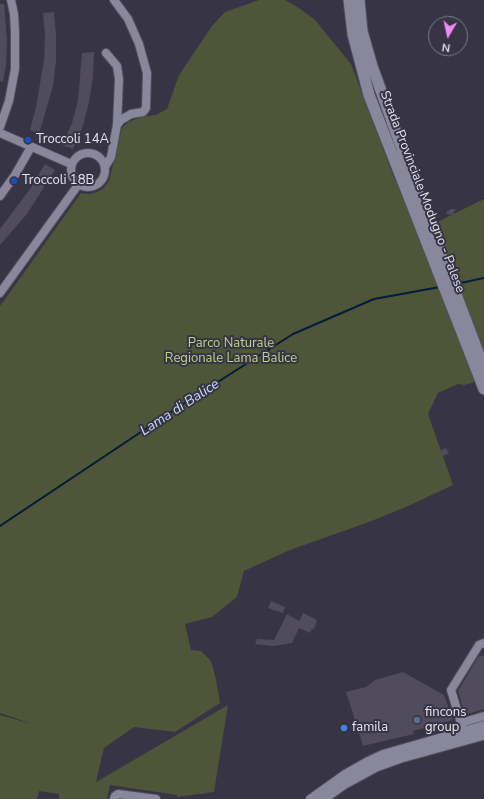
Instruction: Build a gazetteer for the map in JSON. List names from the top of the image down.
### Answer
{
  "streets": {
    "main road": ["Strada Provinciale Modugno - Palese"]
  },
  "water": ["Lama di Balice"],
  "parks": ["Parco Naturale Regionale Lama Balice"],
  "places": [
    "Troccoli 14A",
    "Troccoli 18B",
    "fincons group",
    "famila"
  ],
  "north": "bottom"
}
